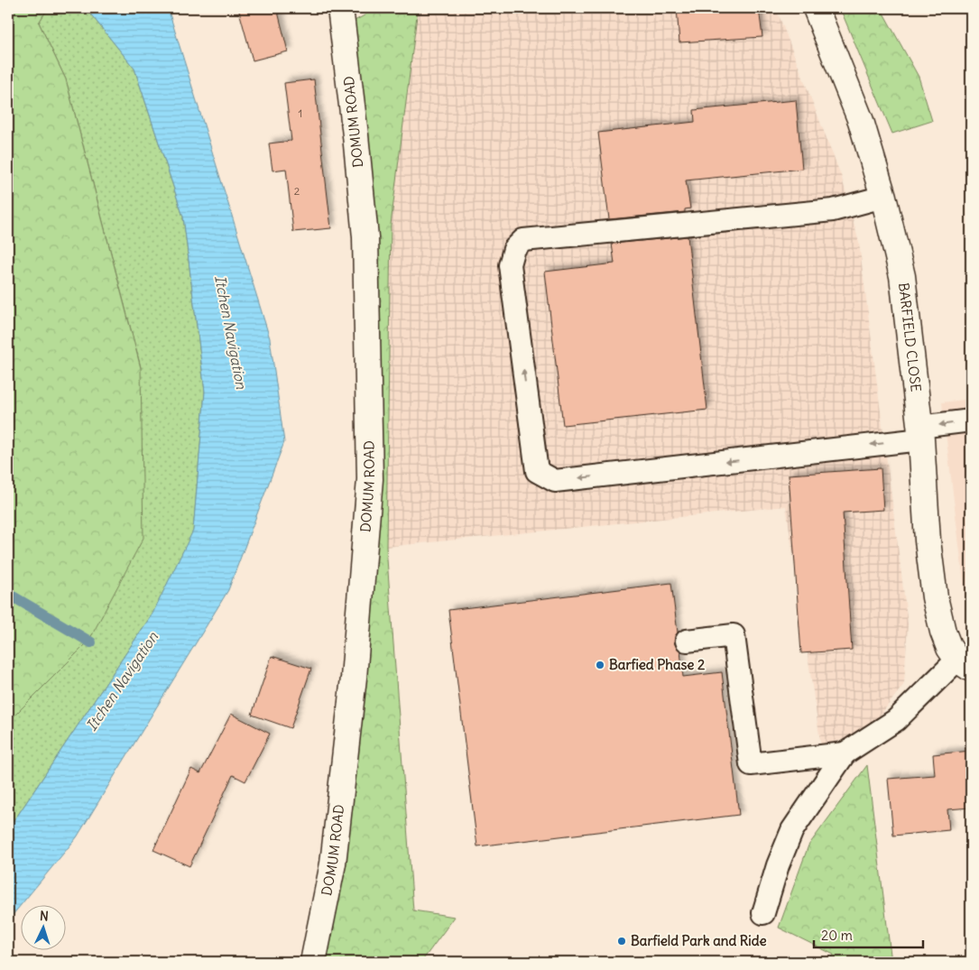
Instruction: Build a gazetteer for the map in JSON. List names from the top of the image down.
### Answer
{
  "streets": {
    "street": ["DOMUM ROAD", "BARFIELD CLOSE"]
  },
  "water": ["Itchen Navigation"],
  "places": ["Barfied Phase 2", "Barfield Park and Ride"],
  "house_numbers": ["1", "2"],
  "scale_bar": "20 m",
  "north": "top"
}
